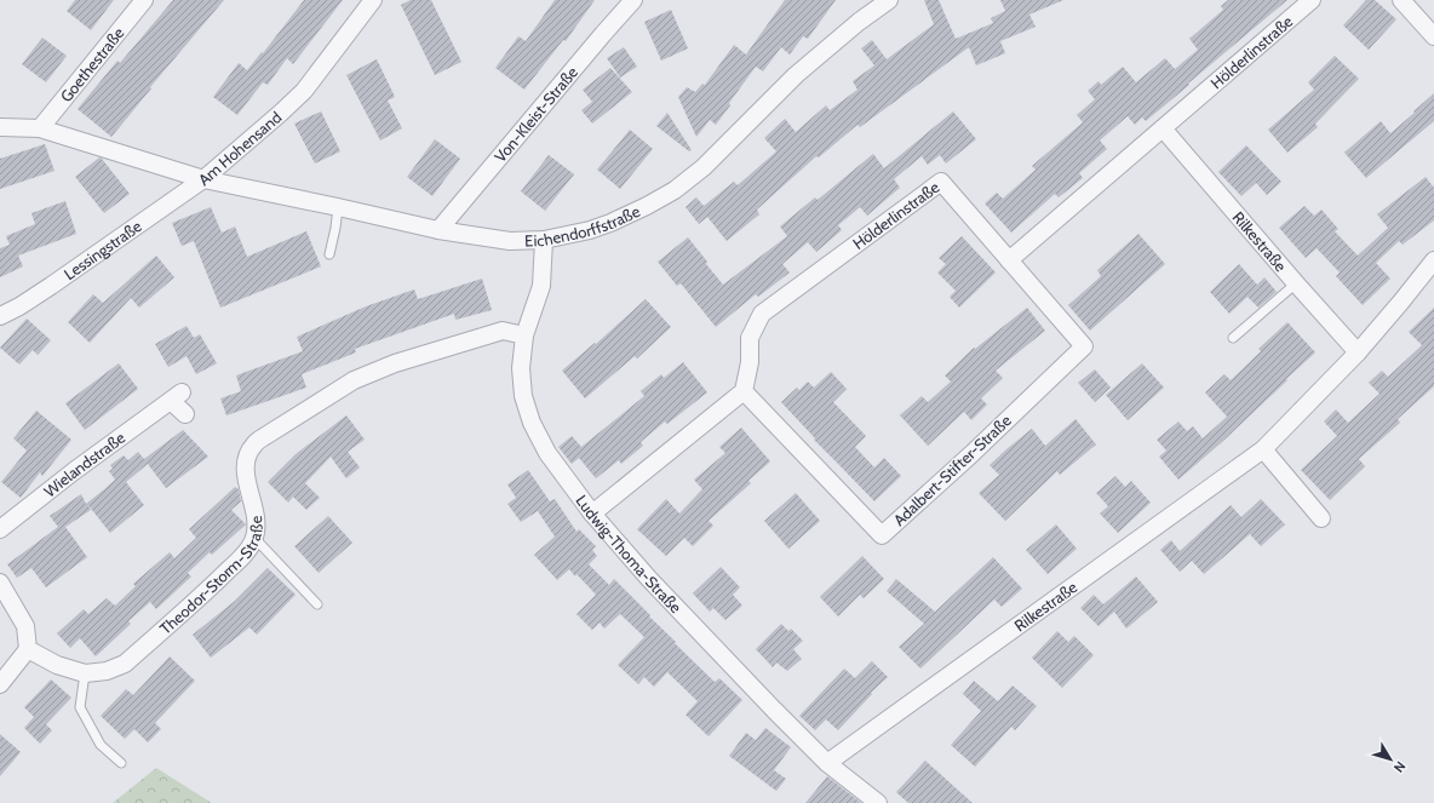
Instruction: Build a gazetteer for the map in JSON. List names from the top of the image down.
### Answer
{
  "streets": {
    "street": [
      "Hölderlinstraße",
      "Goethestraße",
      "Von-Kleist-Straße",
      "Am Hohensand",
      "Eichendorffstraße",
      "Rilkestraße",
      "Lessingstraße",
      "Wielandstraße",
      "Adalbert-Stifter-Straße",
      "Ludwig-Thoma-Straße",
      "Theodor-Storm-Straße"
    ]
  },
  "crossings": [
    ["Hölderlinstraße", "Rilkestraße"],
    ["Hölderlinstraße", "Adalbert-Stifter-Straße"],
    ["Goethestraße", "Am Hohensand"],
    ["Von-Kleist-Straße", "Eichendorffstraße"],
    ["Am Hohensand", "Eichendorffstraße"],
    ["Am Hohensand", "Lessingstraße"],
    ["Eichendorffstraße", "Lessingstraße"],
    ["Eichendorffstraße", "Ludwig-Thoma-Straße"],
    ["Rilkestraße", "Ludwig-Thoma-Straße"],
    ["Ludwig-Thoma-Straße", "Theodor-Storm-Straße"]
  ],
  "north": "bottom right"
}
